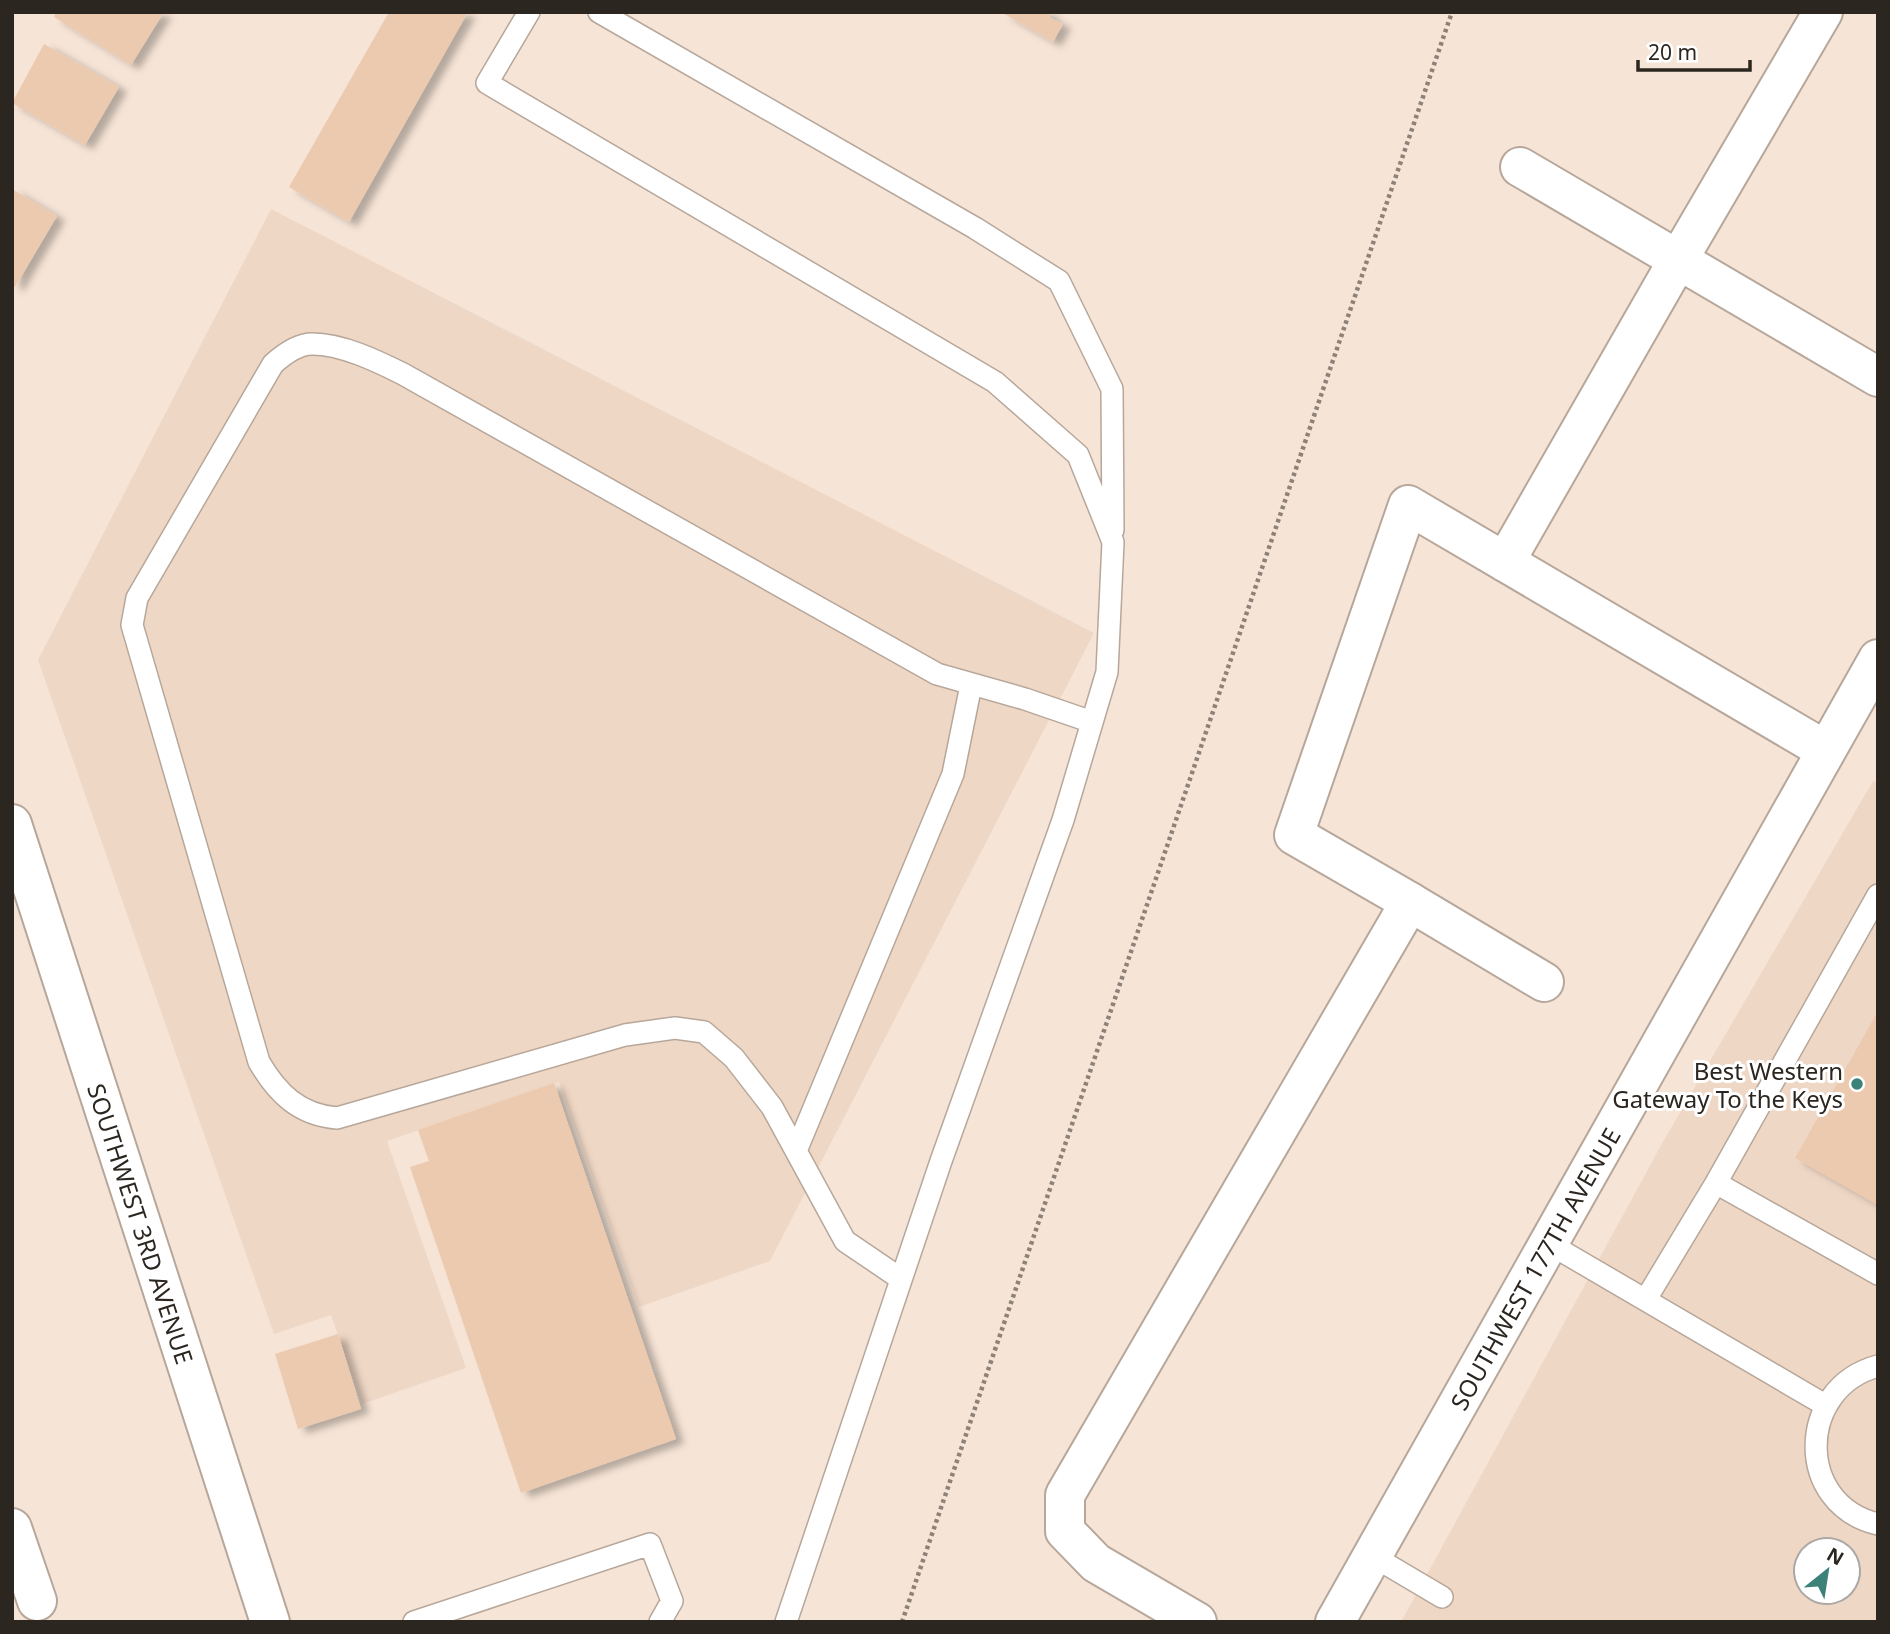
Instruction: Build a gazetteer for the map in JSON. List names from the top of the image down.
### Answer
{
  "streets": {
    "street": ["SOUTHWEST 3RD AVENUE", "SOUTHWEST 177TH AVENUE"]
  },
  "places": ["Best Western Gateway To the Keys"],
  "scale_bar": "20 m",
  "north": "top right"
}
